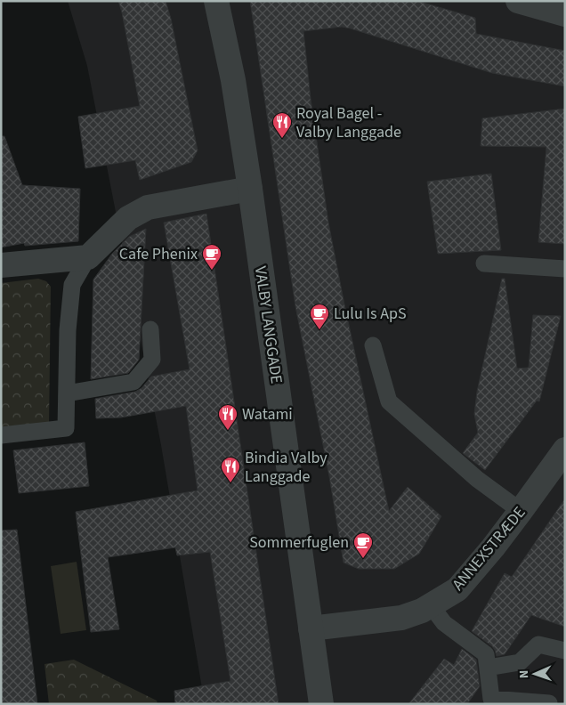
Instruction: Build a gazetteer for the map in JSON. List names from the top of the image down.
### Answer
{
  "streets": {
    "street": ["VALBY LANGGADE", "ANNEXSTRÆDE"]
  },
  "crossings": [
    ["VALBY LANGGADE", "ANNEXSTRÆDE"]
  ],
  "places": {
    "restaurant": ["Royal Bagel - Valby Langgade", "Watami", "Bindia Valby Langgade"],
    "cafe": ["Cafe Phenix", "Lulu Is ApS", "Sommerfuglen"]
  },
  "north": "left"
}
